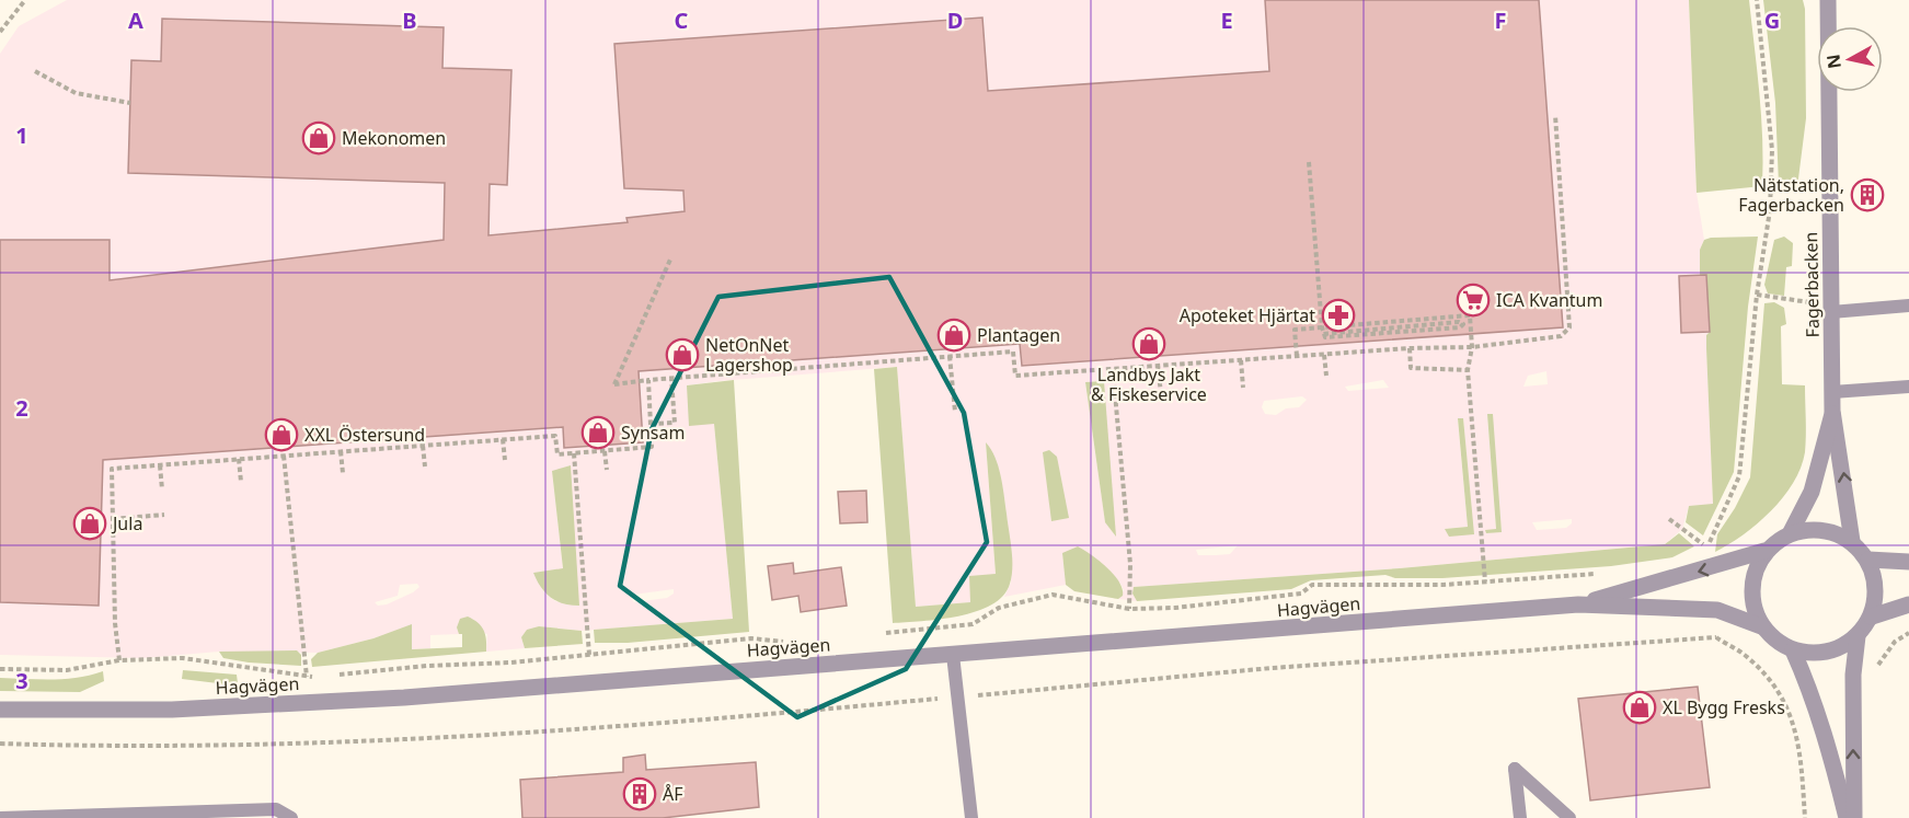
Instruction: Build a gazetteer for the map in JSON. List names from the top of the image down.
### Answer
{
  "streets": {
    "street": ["Fagerbacken", "Hagvägen"]
  },
  "crossings": [
    ["Fagerbacken", "Hagvägen"]
  ],
  "places": {
    "shop": [
      "Mekonomen",
      "Plantagen",
      "Landbys Jakt & Fiskeservice",
      "NetOnNet Lagershop",
      "Synsam",
      "XXL Östersund",
      "Jula",
      "XL Bygg Fresks"
    ],
    "building": ["Nätstation, Fagerbacken", "ÅF"],
    "supermarket": ["ICA Kvantum"],
    "pharmacy": ["Apoteket Hjärtat"]
  },
  "north": "left",
  "grid": {
    "columns": [
      "A",
      "B",
      "C",
      "D",
      "E",
      "F",
      "G"
    ],
    "rows": ["1", "2", "3"]
  }
}
